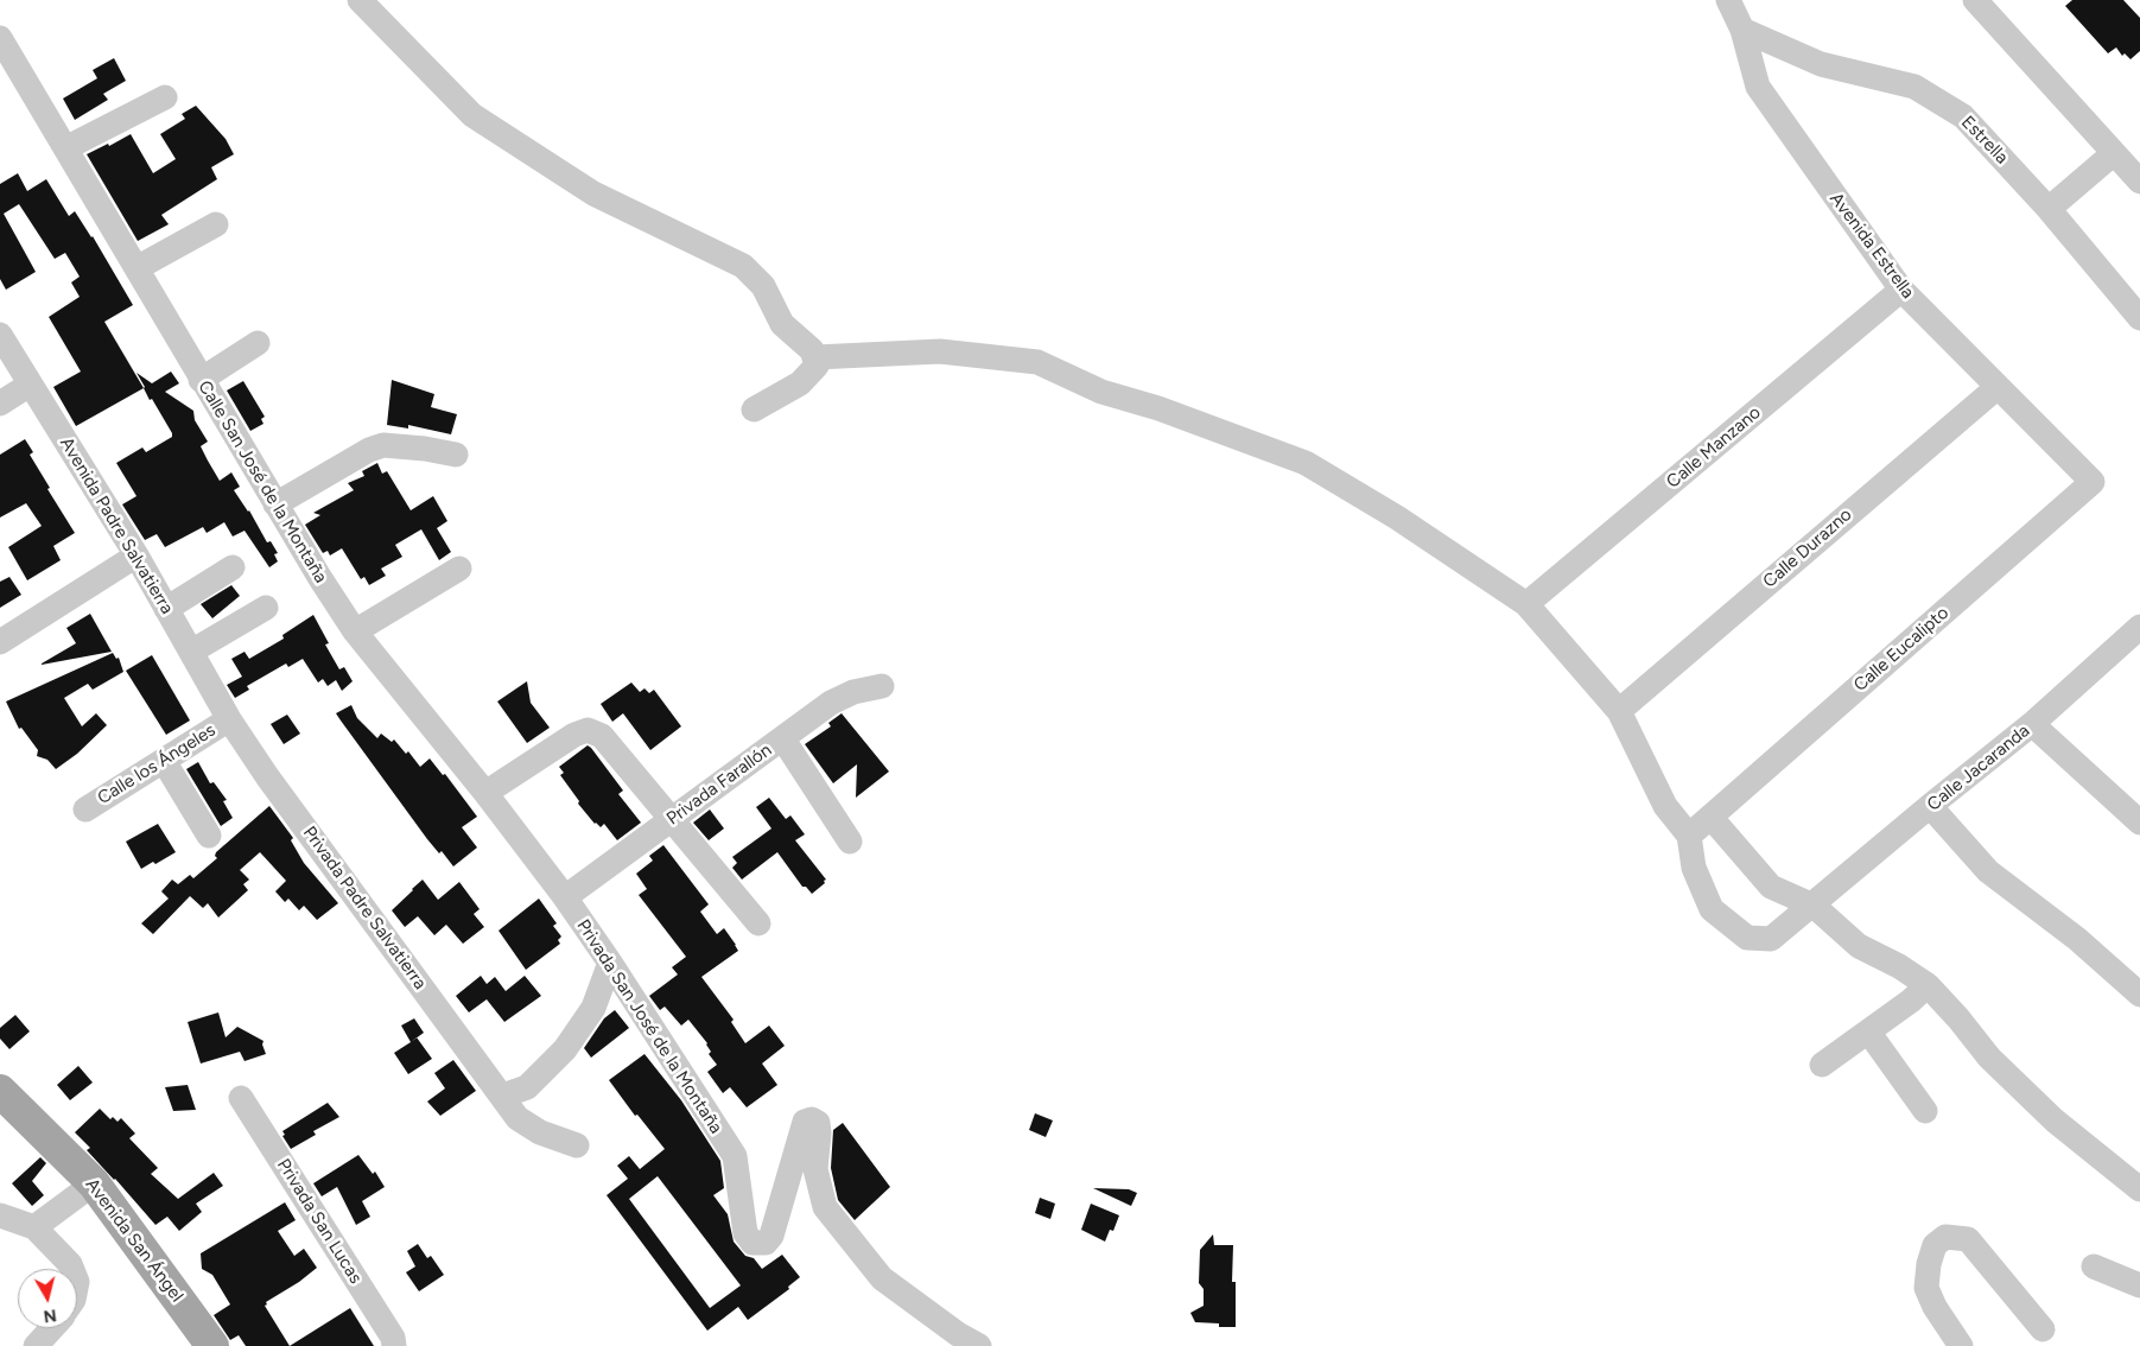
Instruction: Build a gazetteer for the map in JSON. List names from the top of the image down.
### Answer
{
  "streets": {
    "main road": ["Avenida San Ángel"],
    "street": [
      "Estrella",
      "Avenida Estrella",
      "Calle Manzano",
      "Calle San José de la Montaña",
      "Avenida Padre Salvatierra",
      "Calle Durazno",
      "Calle Eucalipto",
      "Calle los Ángeles",
      "Calle Jacaranda",
      "Privada Farallón",
      "Privada Padre Salvatierra",
      "Privada San José de la Montaña",
      "Privada San Lucas"
    ]
  },
  "crossings": [
    ["Estrella", "Avenida Estrella"],
    ["Avenida Estrella", "Calle Manzano"],
    ["Avenida Estrella", "Calle Durazno"],
    ["Avenida Estrella", "Calle Eucalipto"],
    ["Calle San José de la Montaña", "Privada Farallón"],
    ["Calle San José de la Montaña", "Privada San José de la Montaña"],
    ["Avenida Padre Salvatierra", "Calle los Ángeles"],
    ["Avenida Padre Salvatierra", "Privada Padre Salvatierra"],
    ["Calle Eucalipto", "Calle Jacaranda"],
    ["Calle los Ángeles", "Privada Padre Salvatierra"],
    ["Privada Farallón", "Privada San José de la Montaña"]
  ],
  "north": "bottom"
}
